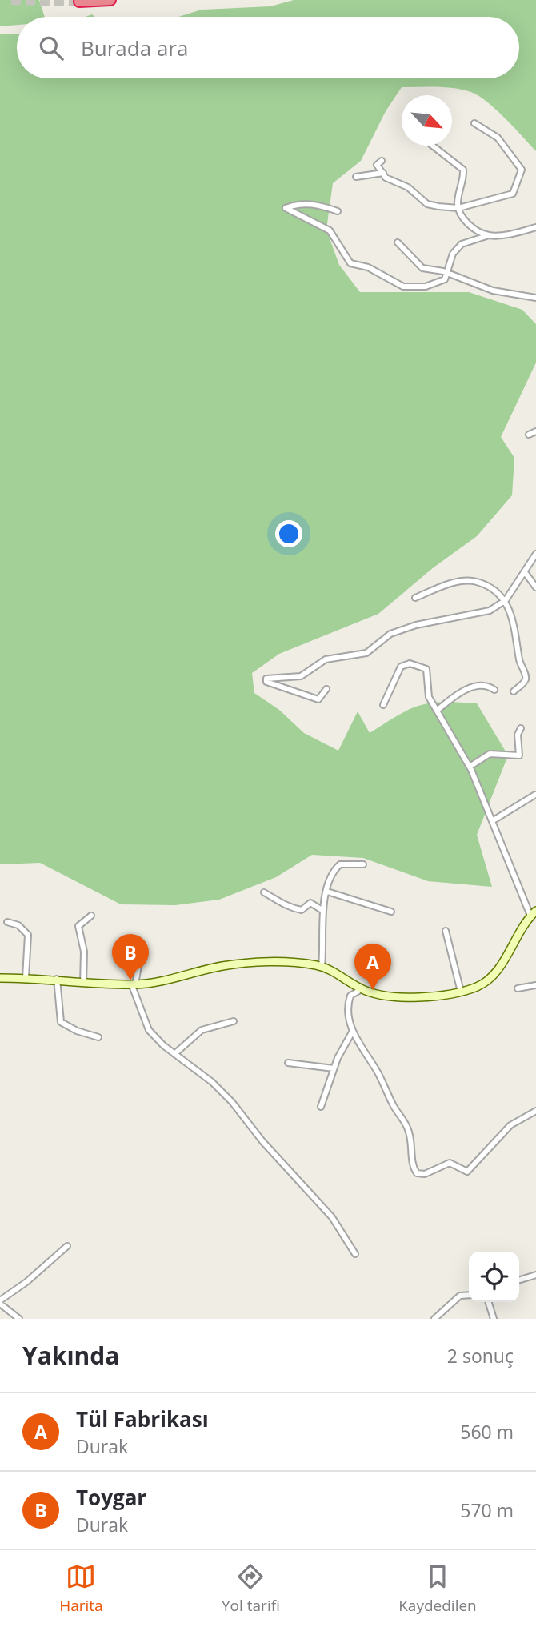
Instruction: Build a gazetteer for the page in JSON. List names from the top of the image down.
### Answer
{
  "north": "bottom right",
  "page": {
    "search": "Burada ara",
    "pins": ["B", "A"],
    "heading": ["Yakında", "2 sonuç"],
    "list": [
      {
        "mark": "A",
        "name": "Tül Fabrikası",
        "note": "Durak",
        "value": "560 m"
      },
      {
        "mark": "B",
        "name": "Toygar",
        "note": "Durak",
        "value": "570 m"
      }
    ],
    "nav": ["Harita", "Yol tarifi", "Kaydedilen"]
  }
}
